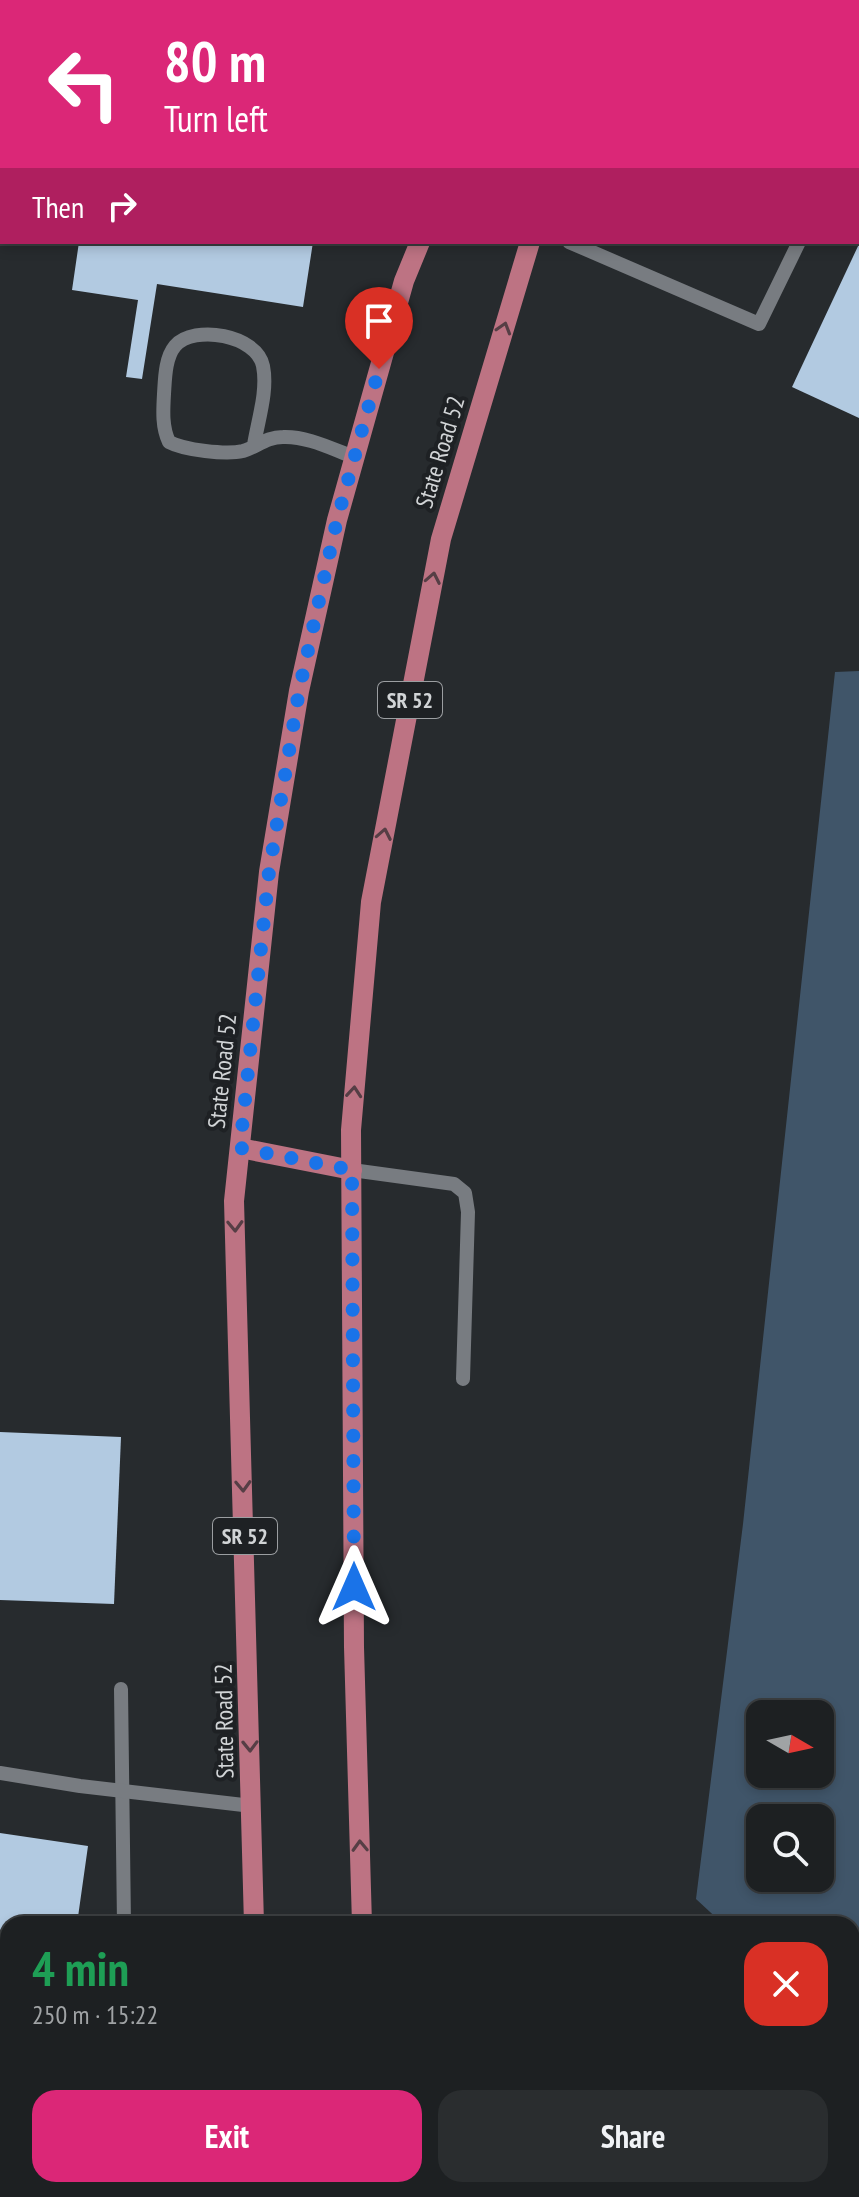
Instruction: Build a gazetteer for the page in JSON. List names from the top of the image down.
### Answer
{
  "streets": {
    "main road": ["State Road 52", "SR 52"]
  },
  "north": "right",
  "page": {
    "turn": ["80 m", "Turn left"],
    "then": "Then",
    "heading": ["4 min", "250 m · 15:22"],
    "buttons": ["Exit", "Share"]
  }
}
